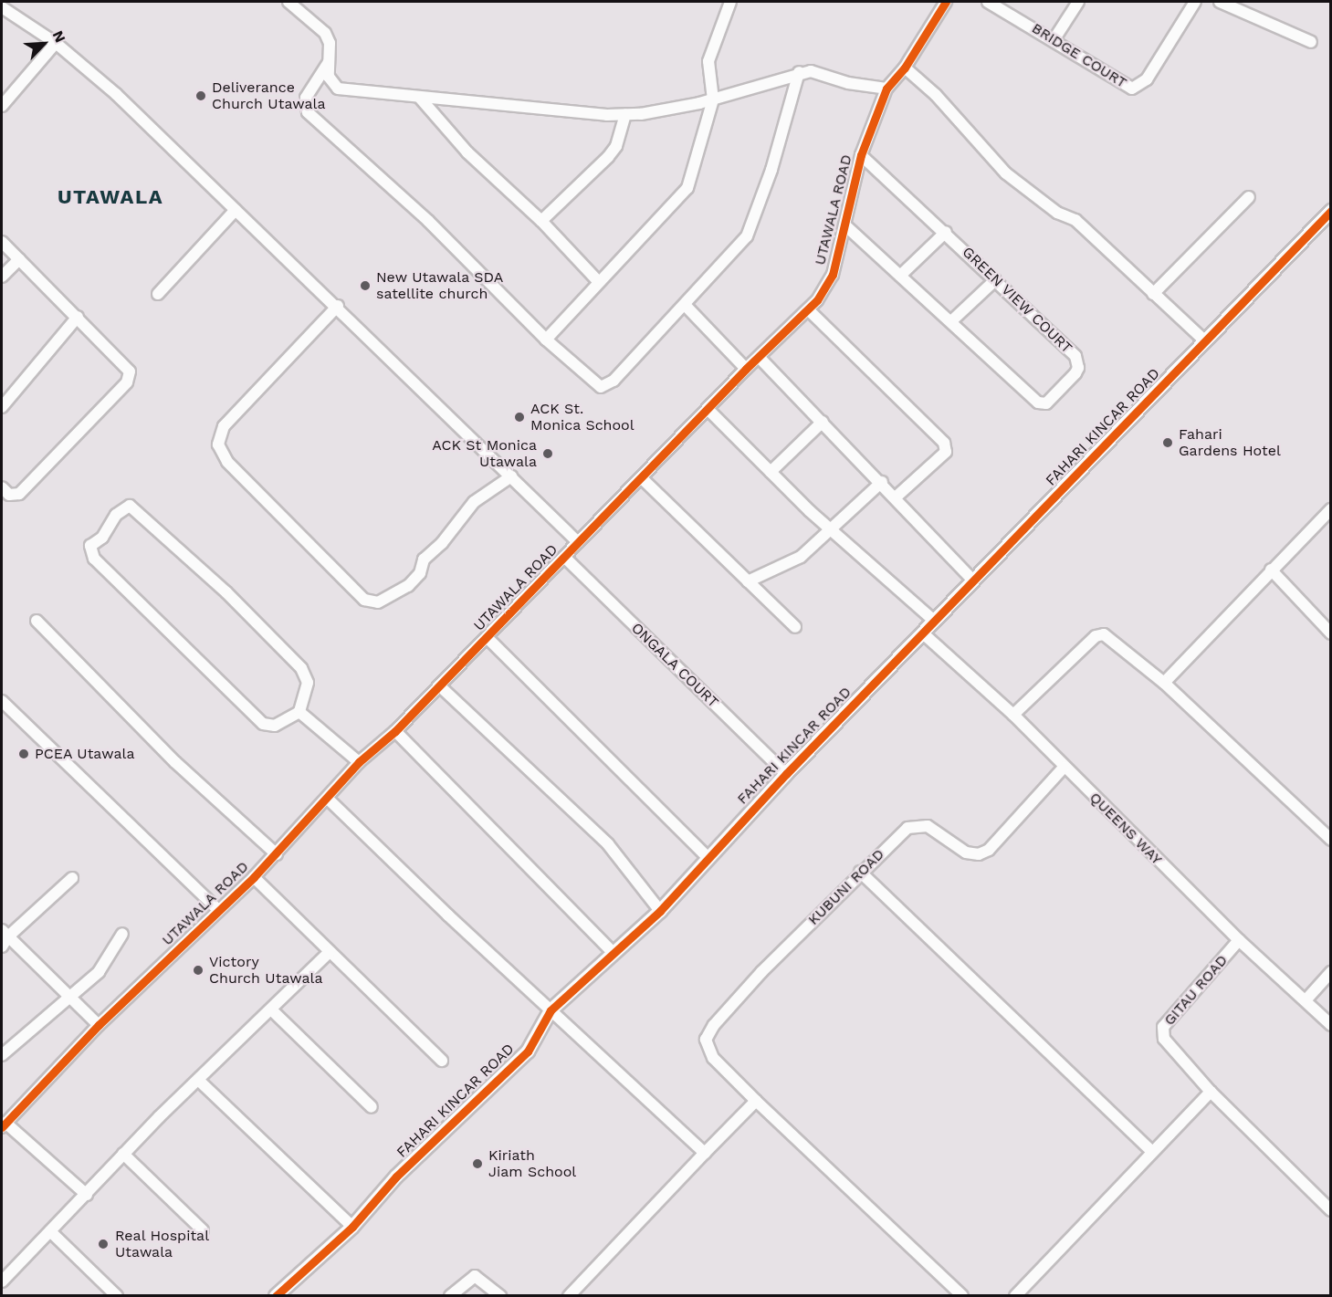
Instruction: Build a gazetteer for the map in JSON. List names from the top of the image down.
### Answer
{
  "streets": {
    "street": [
      "BRIDGE COURT",
      "UTAWALA ROAD",
      "GREEN VIEW COURT",
      "FAHARI KINCAR ROAD",
      "ONGALA COURT",
      "QUEENS WAY",
      "KUBUNI ROAD",
      "GITAU ROAD"
    ]
  },
  "crossings": [
    ["UTAWALA ROAD", "GREEN VIEW COURT"],
    ["UTAWALA ROAD", "ONGALA COURT"],
    ["FAHARI KINCAR ROAD", "ONGALA COURT"],
    ["FAHARI KINCAR ROAD", "QUEENS WAY"],
    ["QUEENS WAY", "KUBUNI ROAD"],
    ["QUEENS WAY", "GITAU ROAD"]
  ],
  "districts": ["UTAWALA"],
  "places": [
    "Deliverance Church Utawala",
    "New Utawala SDA satellite church",
    "ACK St. Monica School",
    "Fahari Gardens Hotel",
    "ACK St Monica Utawala",
    "PCEA Utawala",
    "Victory Church Utawala",
    "Kiriath Jiam School",
    "Real Hospital Utawala"
  ],
  "north": "top right"
}
